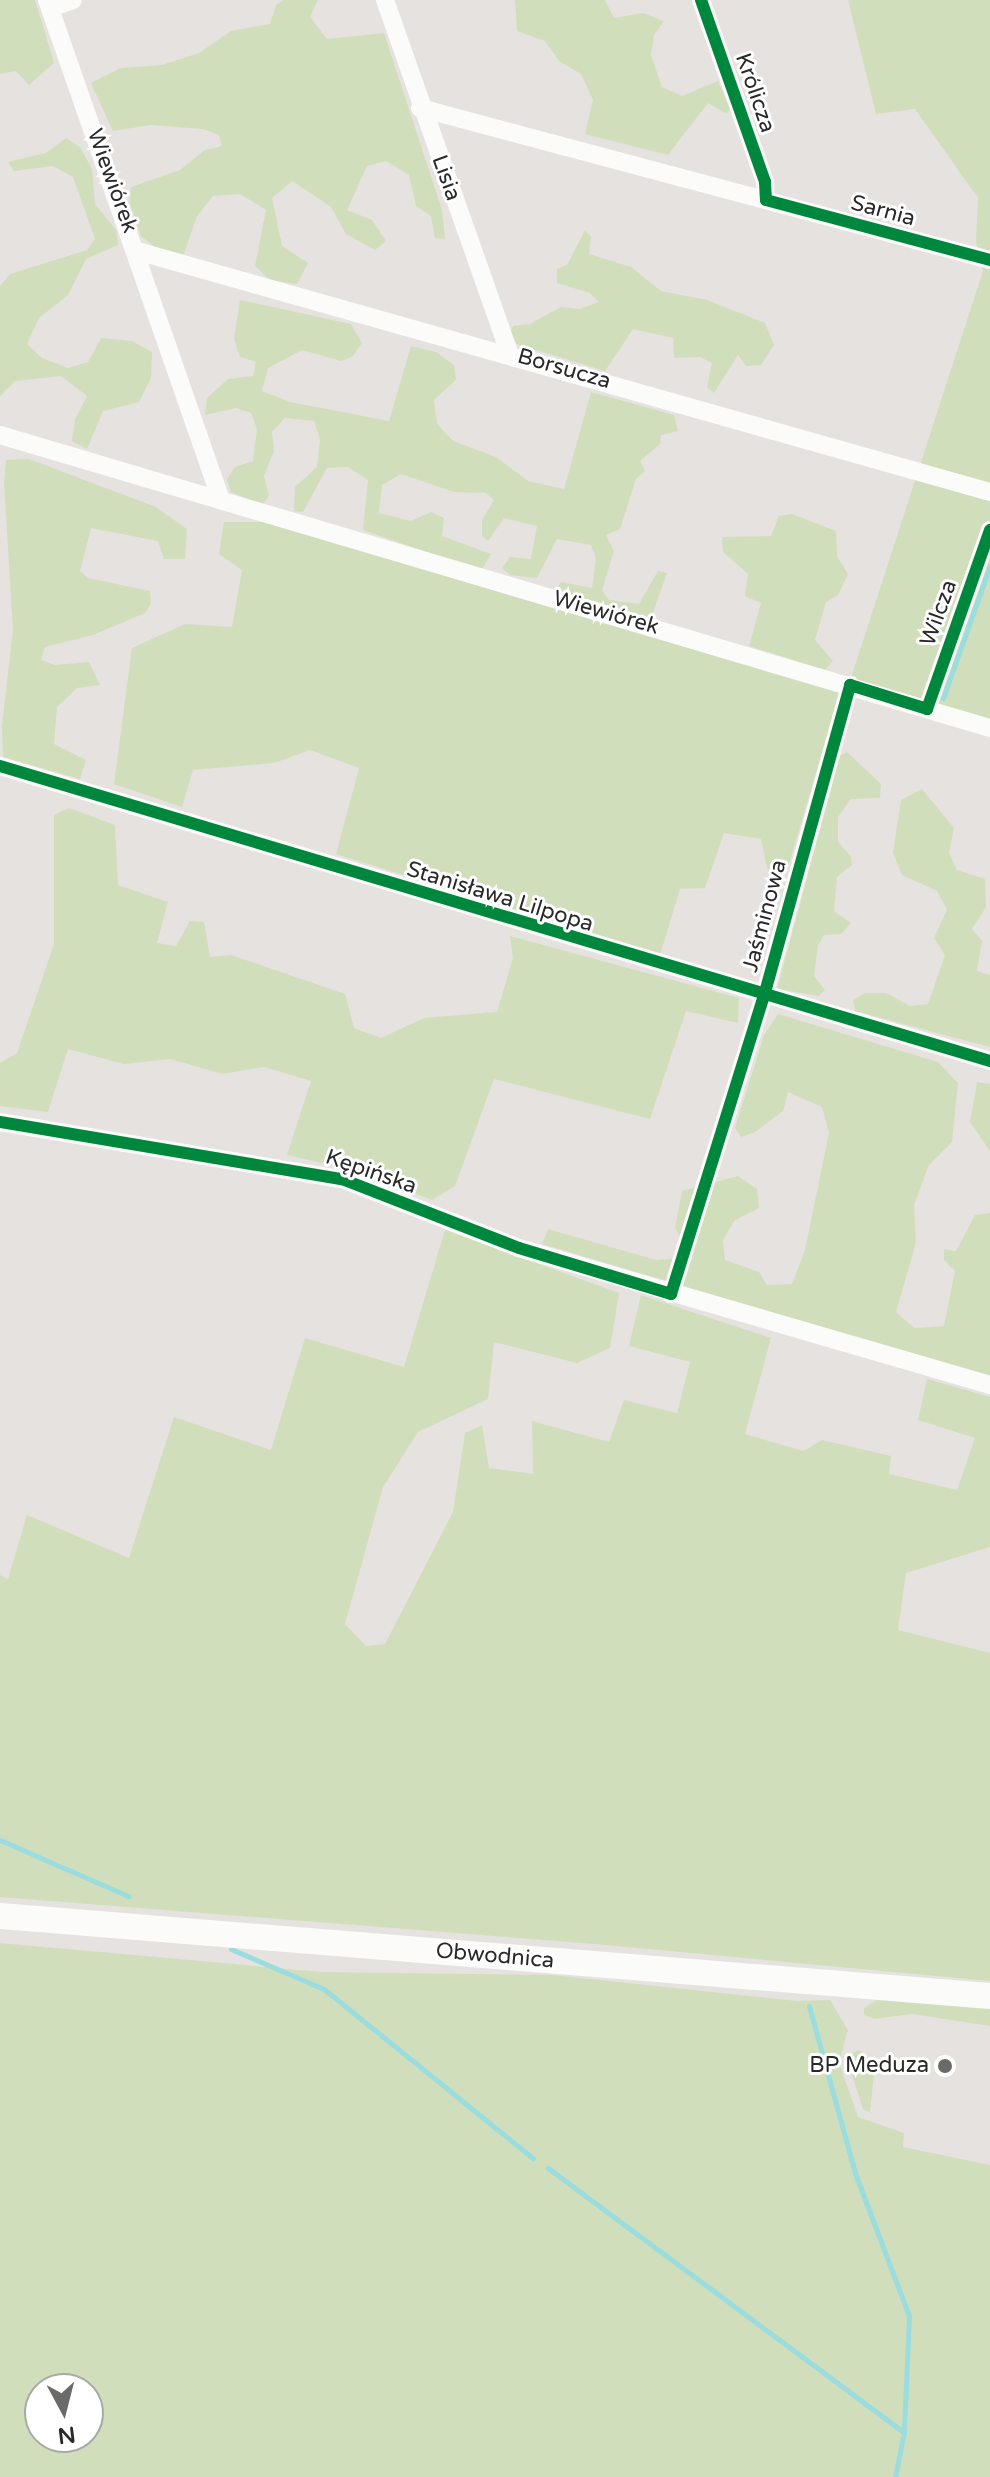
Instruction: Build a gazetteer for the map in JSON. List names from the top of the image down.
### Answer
{
  "streets": {
    "main road": ["Obwodnica"],
    "street": [
      "Królicza",
      "Lisia",
      "Wiewiórek",
      "Sarnia",
      "Borsucza",
      "Wilcza",
      "Stanisława Lilpopa",
      "Jaśminowa",
      "Kępińska"
    ]
  },
  "crossings": [
    ["Królicza", "Sarnia"],
    ["Lisia", "Sarnia"],
    ["Lisia", "Borsucza"],
    ["Wiewiórek", "Borsucza"],
    ["Wiewiórek", "Wilcza"],
    ["Wiewiórek", "Jaśminowa"],
    ["Stanisława Lilpopa", "Jaśminowa"],
    ["Jaśminowa", "Kępińska"]
  ],
  "places": ["BP Meduza"],
  "north": "bottom"
}
